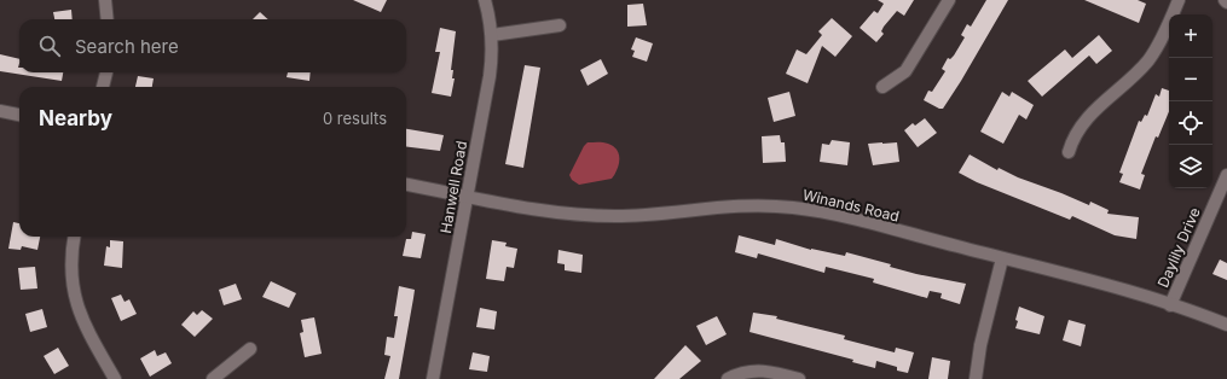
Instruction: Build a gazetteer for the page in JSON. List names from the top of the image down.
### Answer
{
  "streets": {
    "street": ["Hanwell Road", "Winands Road", "Daylily Drive"]
  },
  "crossings": [
    ["Hanwell Road", "Winands Road"],
    ["Winands Road", "Daylily Drive"]
  ],
  "page": {
    "map_buttons": ["+", "−"],
    "search": "Search here",
    "heading": ["Nearby", "0 results"]
  }
}
